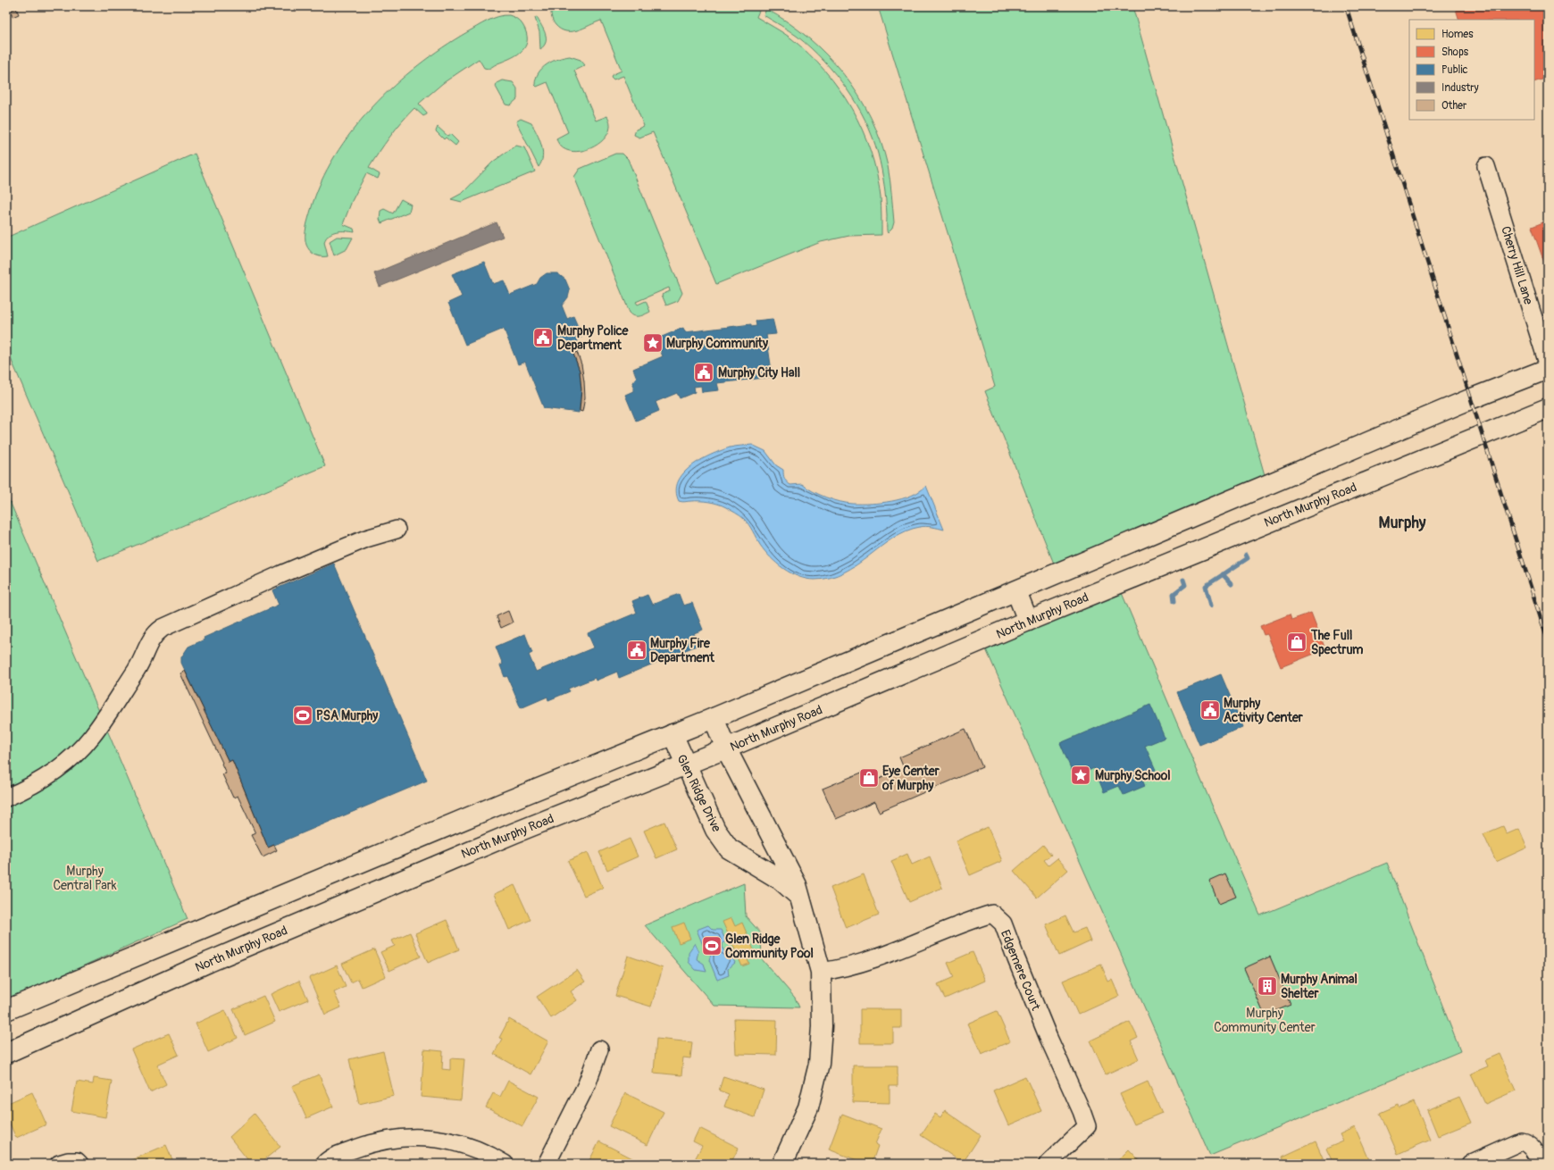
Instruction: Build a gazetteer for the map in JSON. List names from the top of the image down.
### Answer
{
  "streets": {
    "main road": ["North Murphy Road", "Glen Ridge Drive"],
    "street": ["Cherry Hill Lane", "Edgemere Court"]
  },
  "crossings": [
    ["North Murphy Road", "Glen Ridge Drive"]
  ],
  "districts": ["Murphy"],
  "parks": ["Murphy Central Park", "Murphy Community Center"],
  "places": {
    "public building": [
      "Murphy Police Department",
      "Murphy City Hall",
      "Murphy Fire Department",
      "Murphy Activity Center"
    ],
    "place": ["Murphy Community", "Murphy School"],
    "shop": ["The Full Spectrum", "Eye Center of Murphy"],
    "sports": ["PSA Murphy", "Glen Ridge Community Pool"],
    "building": ["Murphy Animal Shelter"]
  },
  "legend": [
    "Homes",
    "Shops",
    "Public",
    "Industry",
    "Other"
  ]
}
